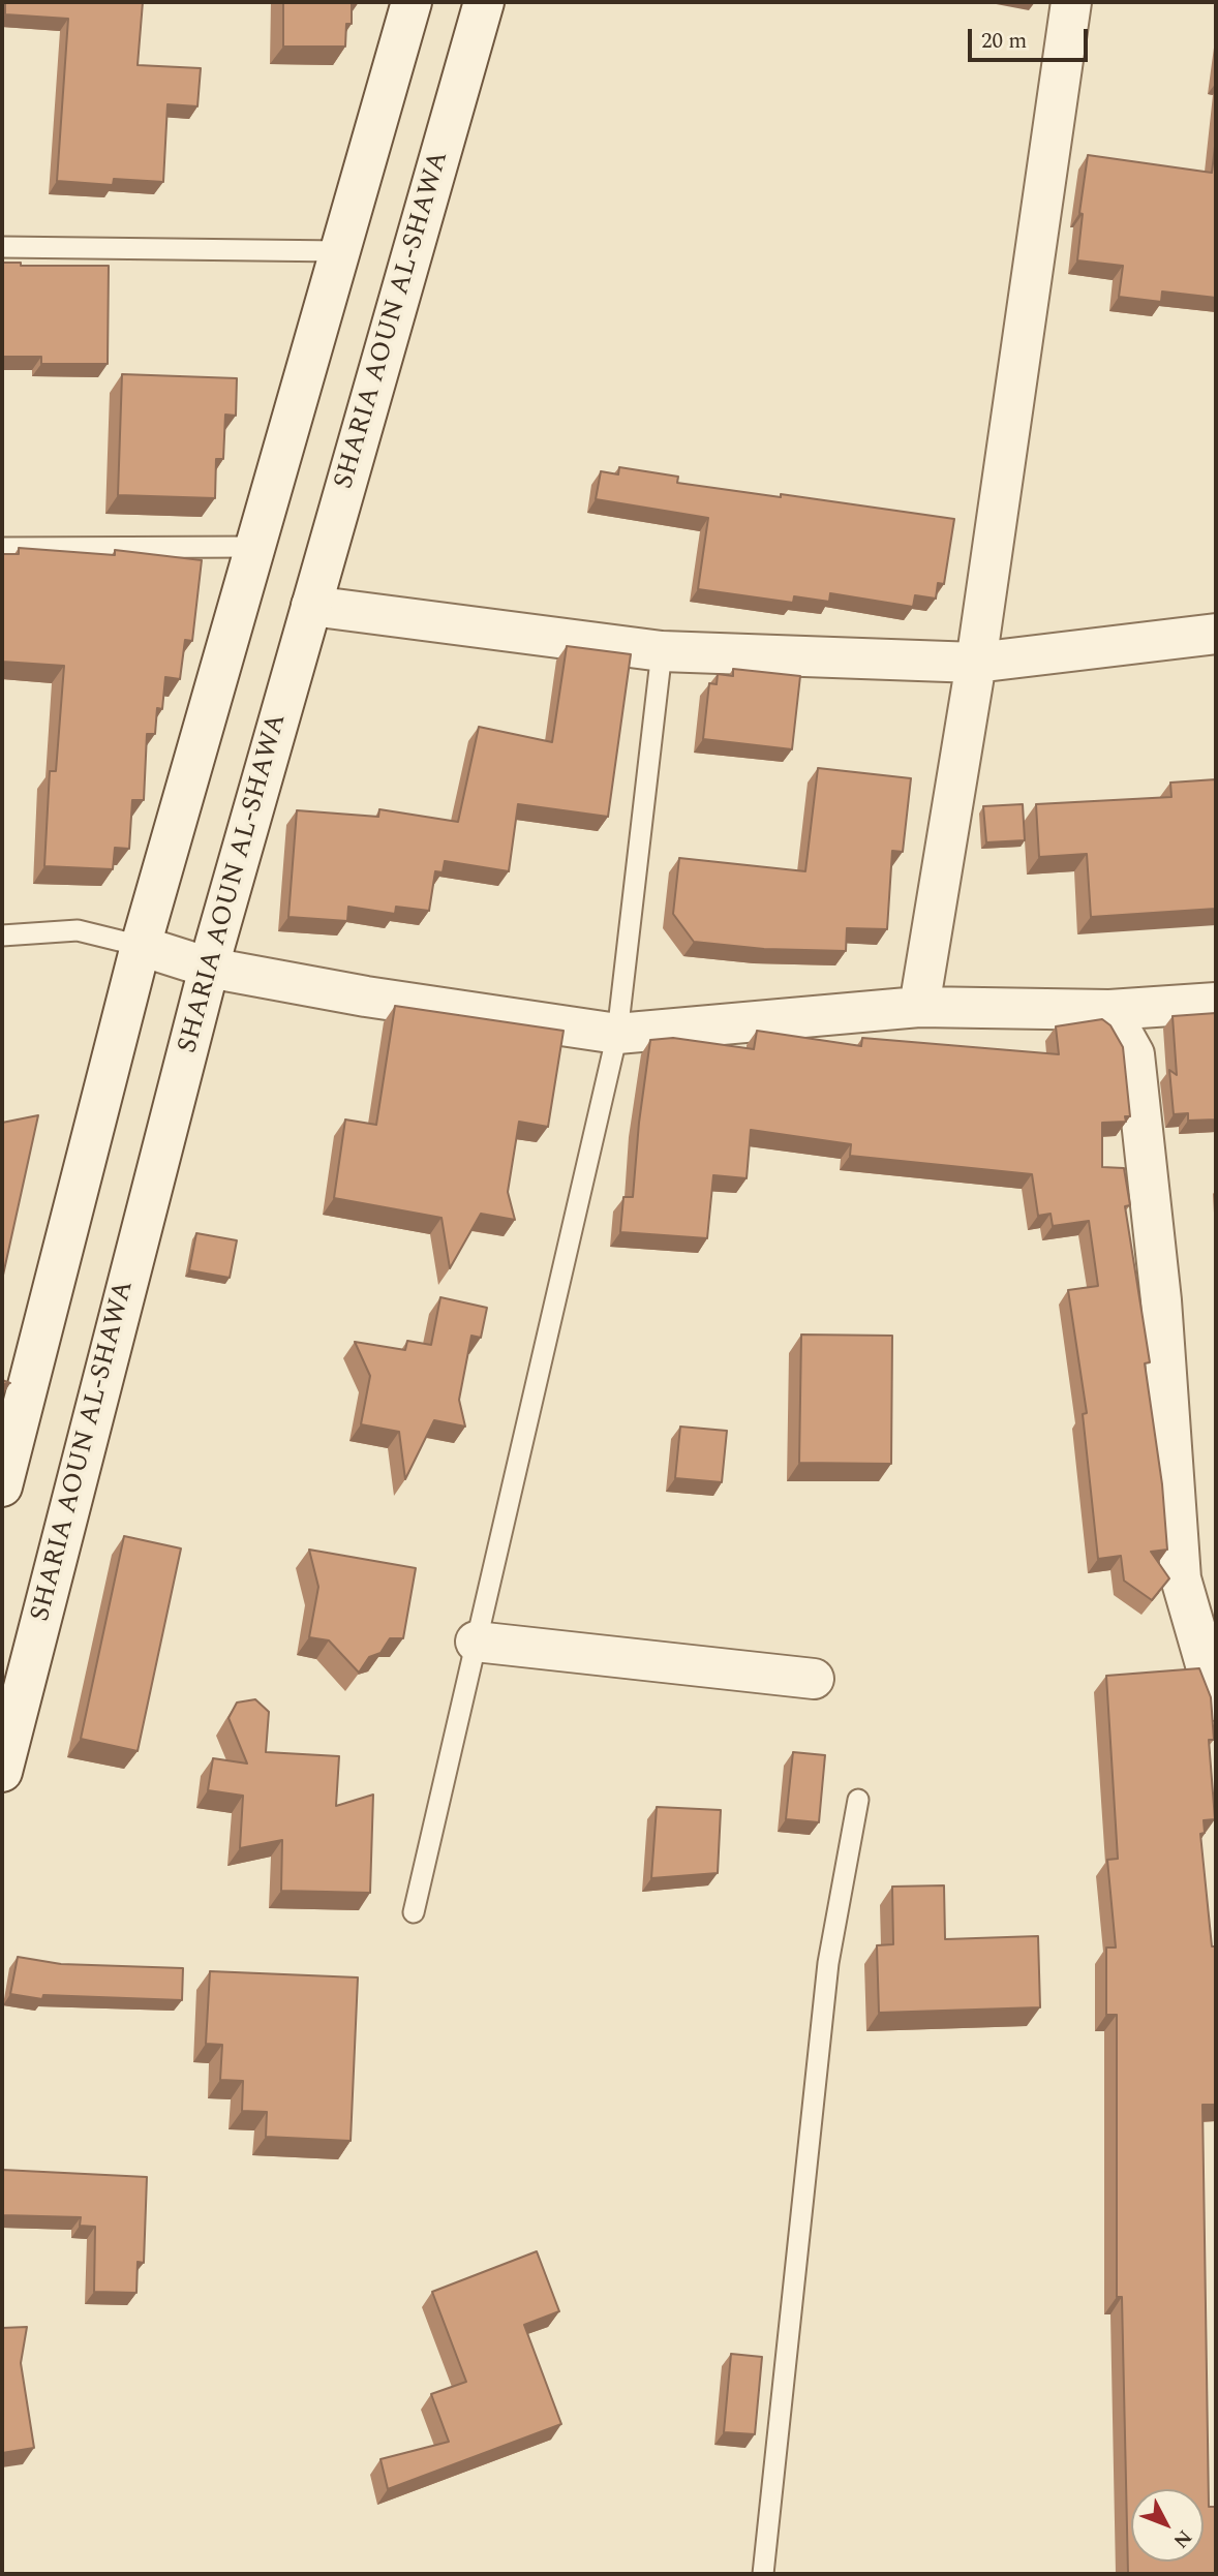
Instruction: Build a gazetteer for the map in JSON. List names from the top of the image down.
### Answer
{
  "streets": {
    "street": ["SHARIA AOUN AL-SHAWA"]
  },
  "scale_bar": "20 m",
  "north": "bottom right"
}
